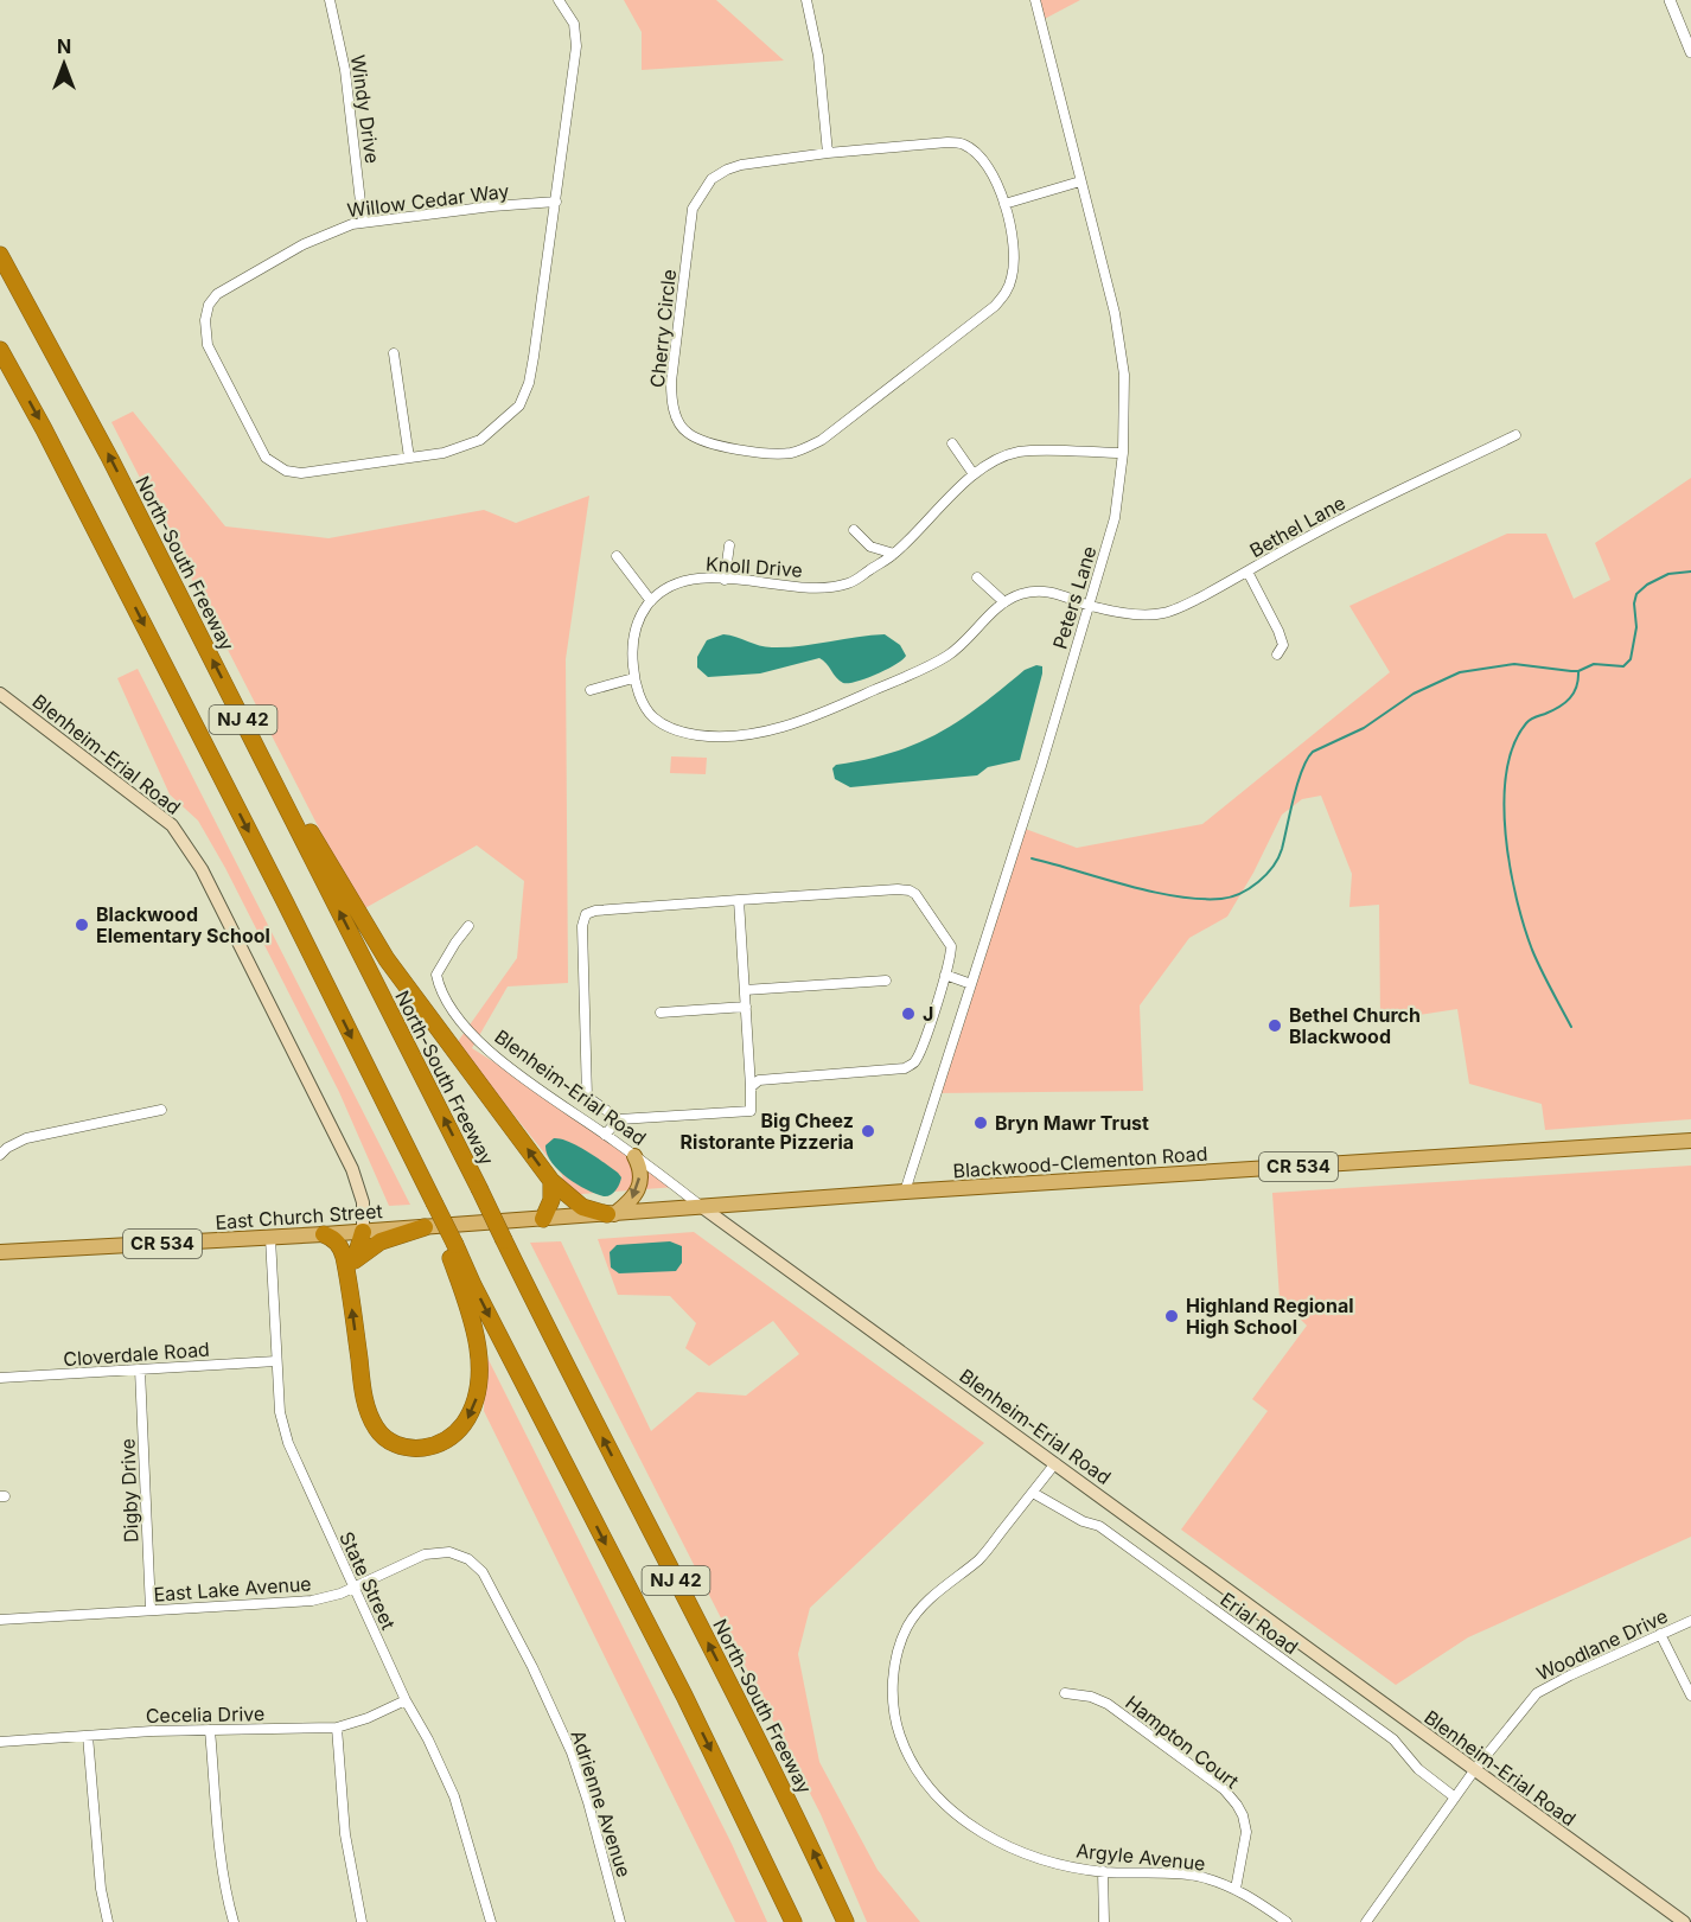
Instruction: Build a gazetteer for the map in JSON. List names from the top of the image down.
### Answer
{
  "streets": {
    "highway": ["North-South Freeway", "NJ 42"],
    "main road": [
      "Blenheim-Erial Road",
      "Blackwood-Clementon Road",
      "CR 534",
      "East Church Street"
    ],
    "street": [
      "Windy Drive",
      "Willow Cedar Way",
      "Cherry Circle",
      "Bethel Lane",
      "Knoll Drive",
      "Peters Lane",
      "Cloverdale Road",
      "Digby Drive",
      "State Street",
      "East Lake Avenue",
      "Erial Road",
      "Woodlane Drive",
      "Cecelia Drive",
      "Hampton Court",
      "Adrienne Avenue",
      "Argyle Avenue"
    ]
  },
  "crossings": [
    ["Windy Drive", "Willow Cedar Way"],
    ["Bethel Lane", "Knoll Drive"],
    ["Bethel Lane", "Peters Lane"],
    ["Knoll Drive", "Peters Lane"],
    ["Peters Lane", "Blackwood-Clementon Road"],
    ["Blenheim-Erial Road", "Blackwood-Clementon Road"],
    ["Blenheim-Erial Road", "East Church Street"],
    ["Blenheim-Erial Road", "Woodlane Drive"],
    ["Blenheim-Erial Road", "Argyle Avenue"],
    ["Blackwood-Clementon Road", "East Church Street"],
    ["East Church Street", "State Street"],
    ["Cloverdale Road", "Digby Drive"],
    ["Cloverdale Road", "State Street"],
    ["Digby Drive", "East Lake Avenue"],
    ["State Street", "East Lake Avenue"],
    ["State Street", "Cecelia Drive"],
    ["East Lake Avenue", "Adrienne Avenue"],
    ["Erial Road", "Woodlane Drive"],
    ["Erial Road", "Argyle Avenue"],
    ["Hampton Court", "Argyle Avenue"]
  ],
  "places": [
    "Blackwood Elementary School",
    "J",
    "Bethel Church Blackwood",
    "Bryn Mawr Trust",
    "Big Cheez Ristorante Pizzeria",
    "Highland Regional High School"
  ],
  "north": "top"
}
